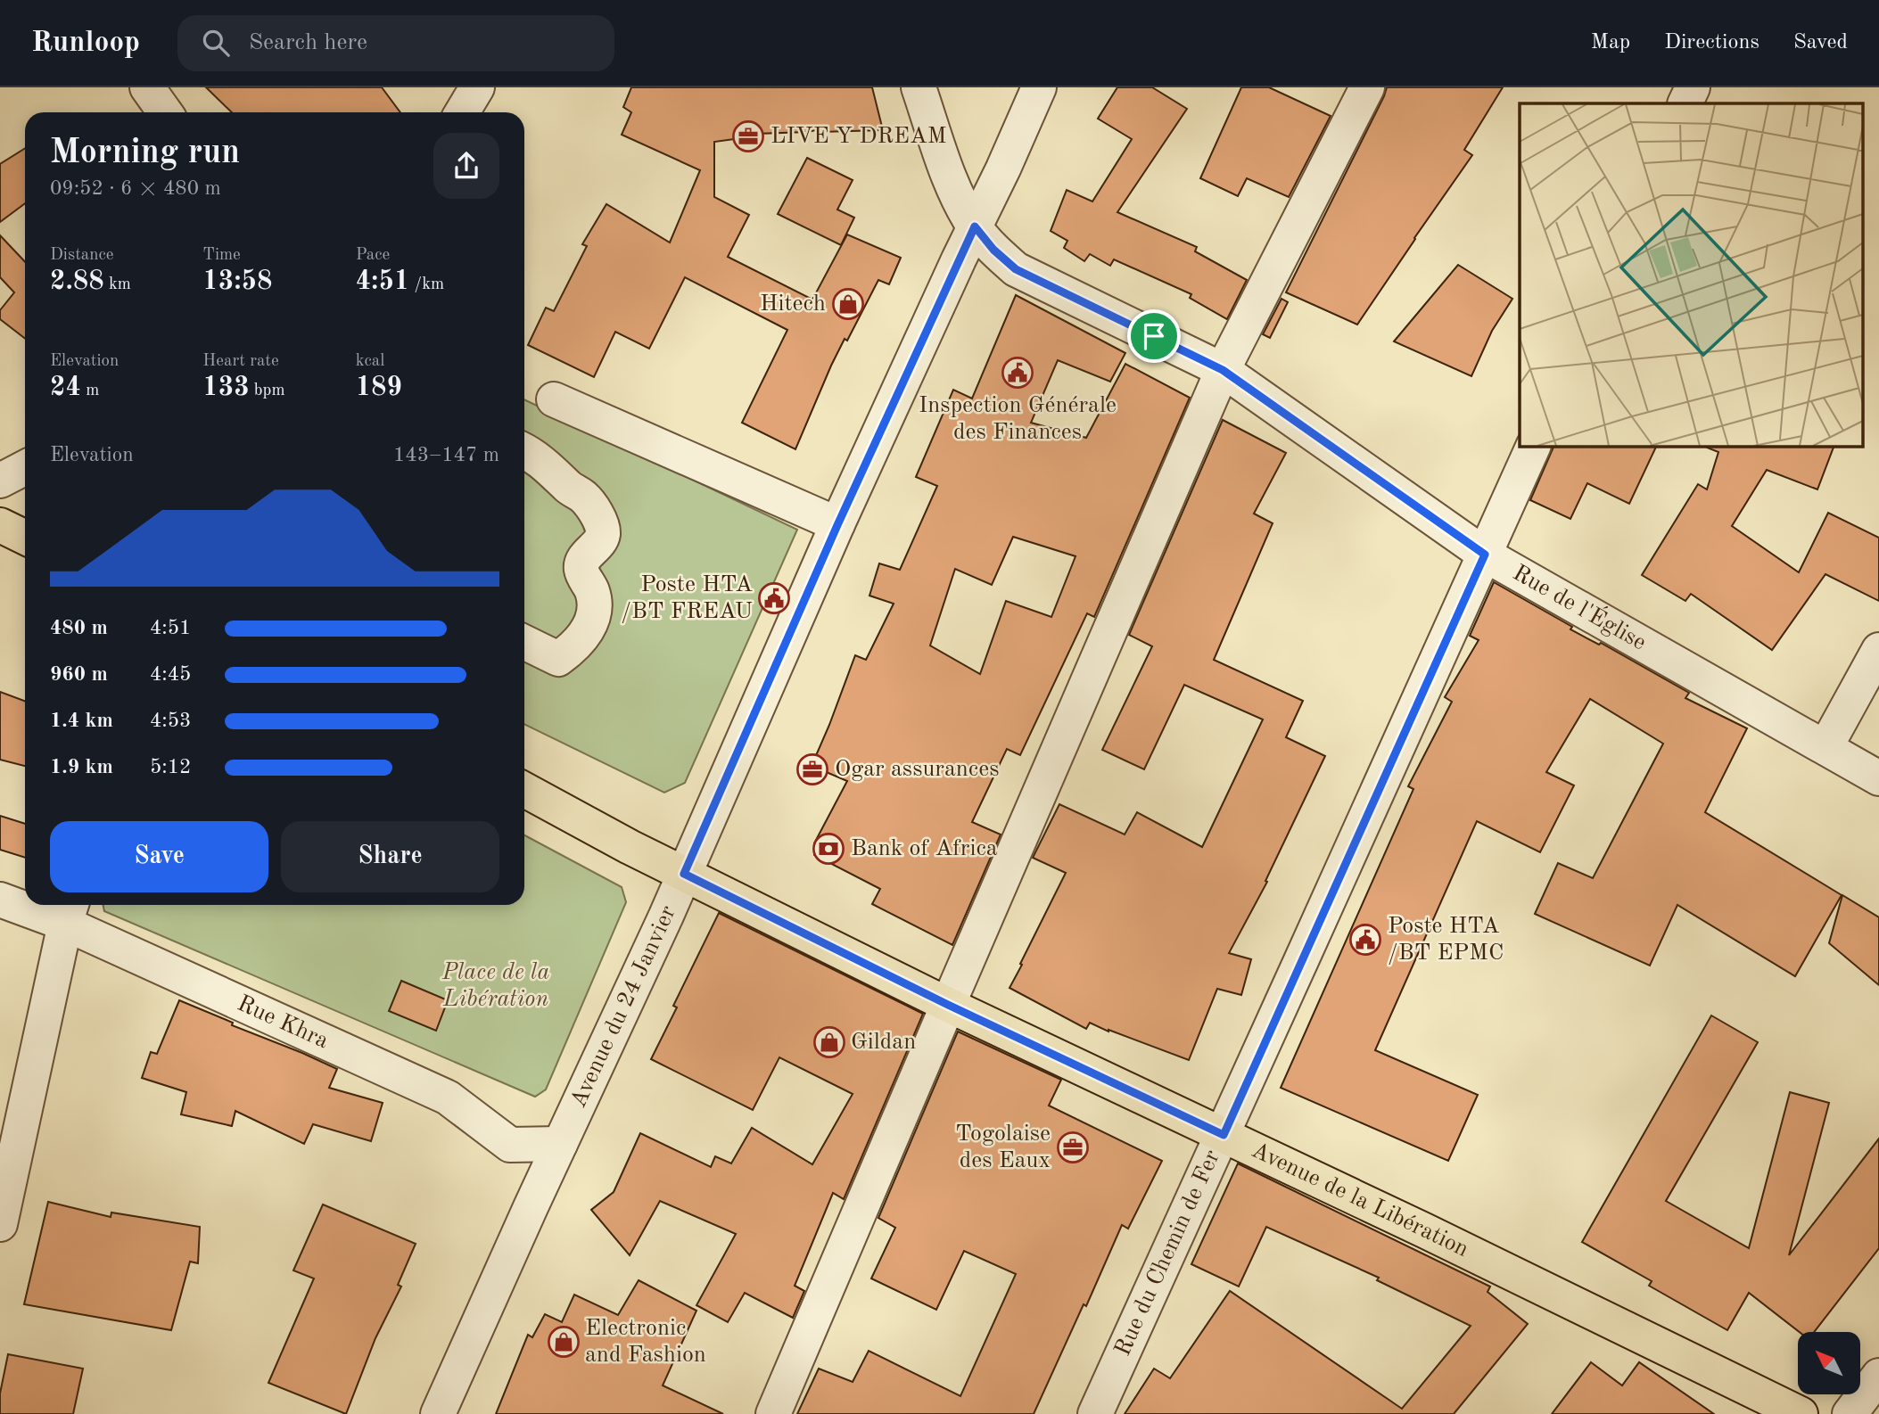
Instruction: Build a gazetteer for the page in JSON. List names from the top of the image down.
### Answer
{
  "streets": {
    "main road": ["Avenue de la Libération"],
    "street": [
      "Rue de l'Église",
      "Avenue du 24 Janvier",
      "Rue Khra",
      "Rue du Chemin de Fer"
    ]
  },
  "crossings": [
    ["Rue de l'Église", "Avenue du 24 Janvier"],
    ["Rue de l'Église", "Rue du Chemin de Fer"],
    ["Avenue du 24 Janvier", "Rue Khra"],
    ["Avenue du 24 Janvier", "Avenue de la Libération"],
    ["Avenue de la Libération", "Rue du Chemin de Fer"]
  ],
  "parks": ["Place de la Libération"],
  "places": {
    "office": ["LIVE Y DREAM", "Ogar assurances", "Togolaise des Eaux"],
    "shop": ["Hitech", "Gildan", "Electronic and Fashion"],
    "public building": ["Inspection Générale des Finances", "Poste HTA /BT FREAU", "Poste HTA /BT EPMC"],
    "bank": ["Bank of Africa"]
  },
  "north": "top left",
  "page": {
    "header": "Runloop",
    "search": "Search here",
    "nav": ["Map", "Directions", "Saved"],
    "heading": ["Morning run", "09:52 · 6 × 480 m"],
    "stats": [
      ["Distance", "2.88 km"],
      ["Time", "13:58"],
      ["Pace", "4:51 /km"],
      ["Elevation", "24 m"],
      ["Heart rate", "133 bpm"],
      ["kcal", "189"]
    ],
    "chart": ["Elevation", "143–147 m"],
    "list": [
      {
        "name": "480 m",
        "note": "4:51"
      },
      {
        "name": "960 m",
        "note": "4:45"
      },
      {
        "name": "1.4 km",
        "note": "4:53"
      },
      {
        "name": "1.9 km",
        "note": "5:12"
      }
    ],
    "buttons": ["Save", "Share"]
  }
}
